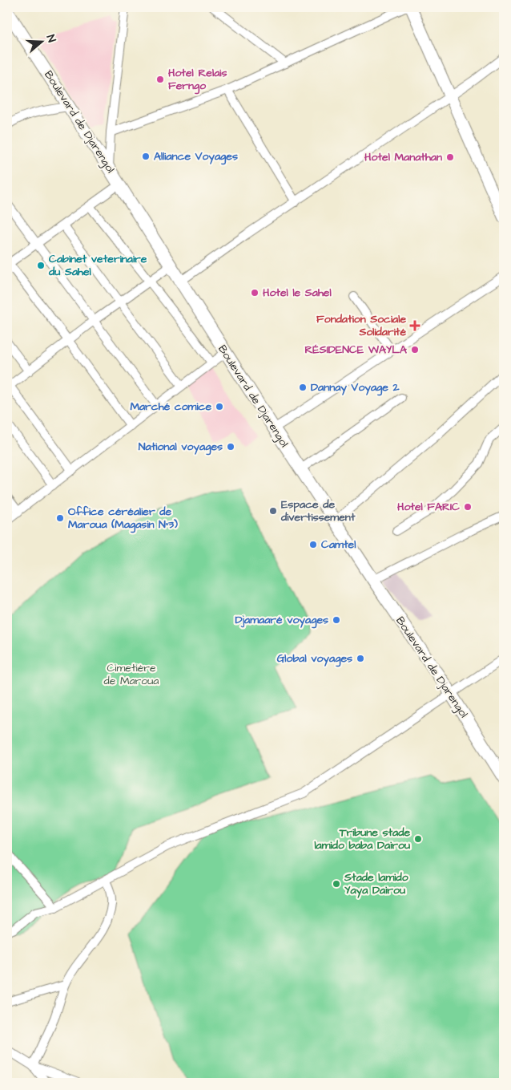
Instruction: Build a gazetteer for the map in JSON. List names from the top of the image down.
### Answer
{
  "streets": {
    "main road": ["Boulevard de Djarengol"]
  },
  "parks": ["Cimetière de Maroua"],
  "places": {
    "other": [
      "Hotel Relais Ferngo",
      "Alliance Voyages",
      "Hotel Manathan",
      "Cabinet veterinaire du Sahel",
      "Hotel le Sahel",
      "RÉSIDENCE WAYLA",
      "Dannay Voyage 2",
      "Marché comice",
      "National voyages",
      "Hotel FARIC",
      "Espace de divertissement",
      "Office céréalier de Maroua (Magasin N°3)",
      "Camtel",
      "Djamaaré voyages",
      "Global voyages",
      "Tribune stade lamido baba Dairou",
      "Stade lamido Yaya Dairou"
    ],
    "health": ["Fondation Sociale Solidarité"]
  },
  "north": "right"
}
